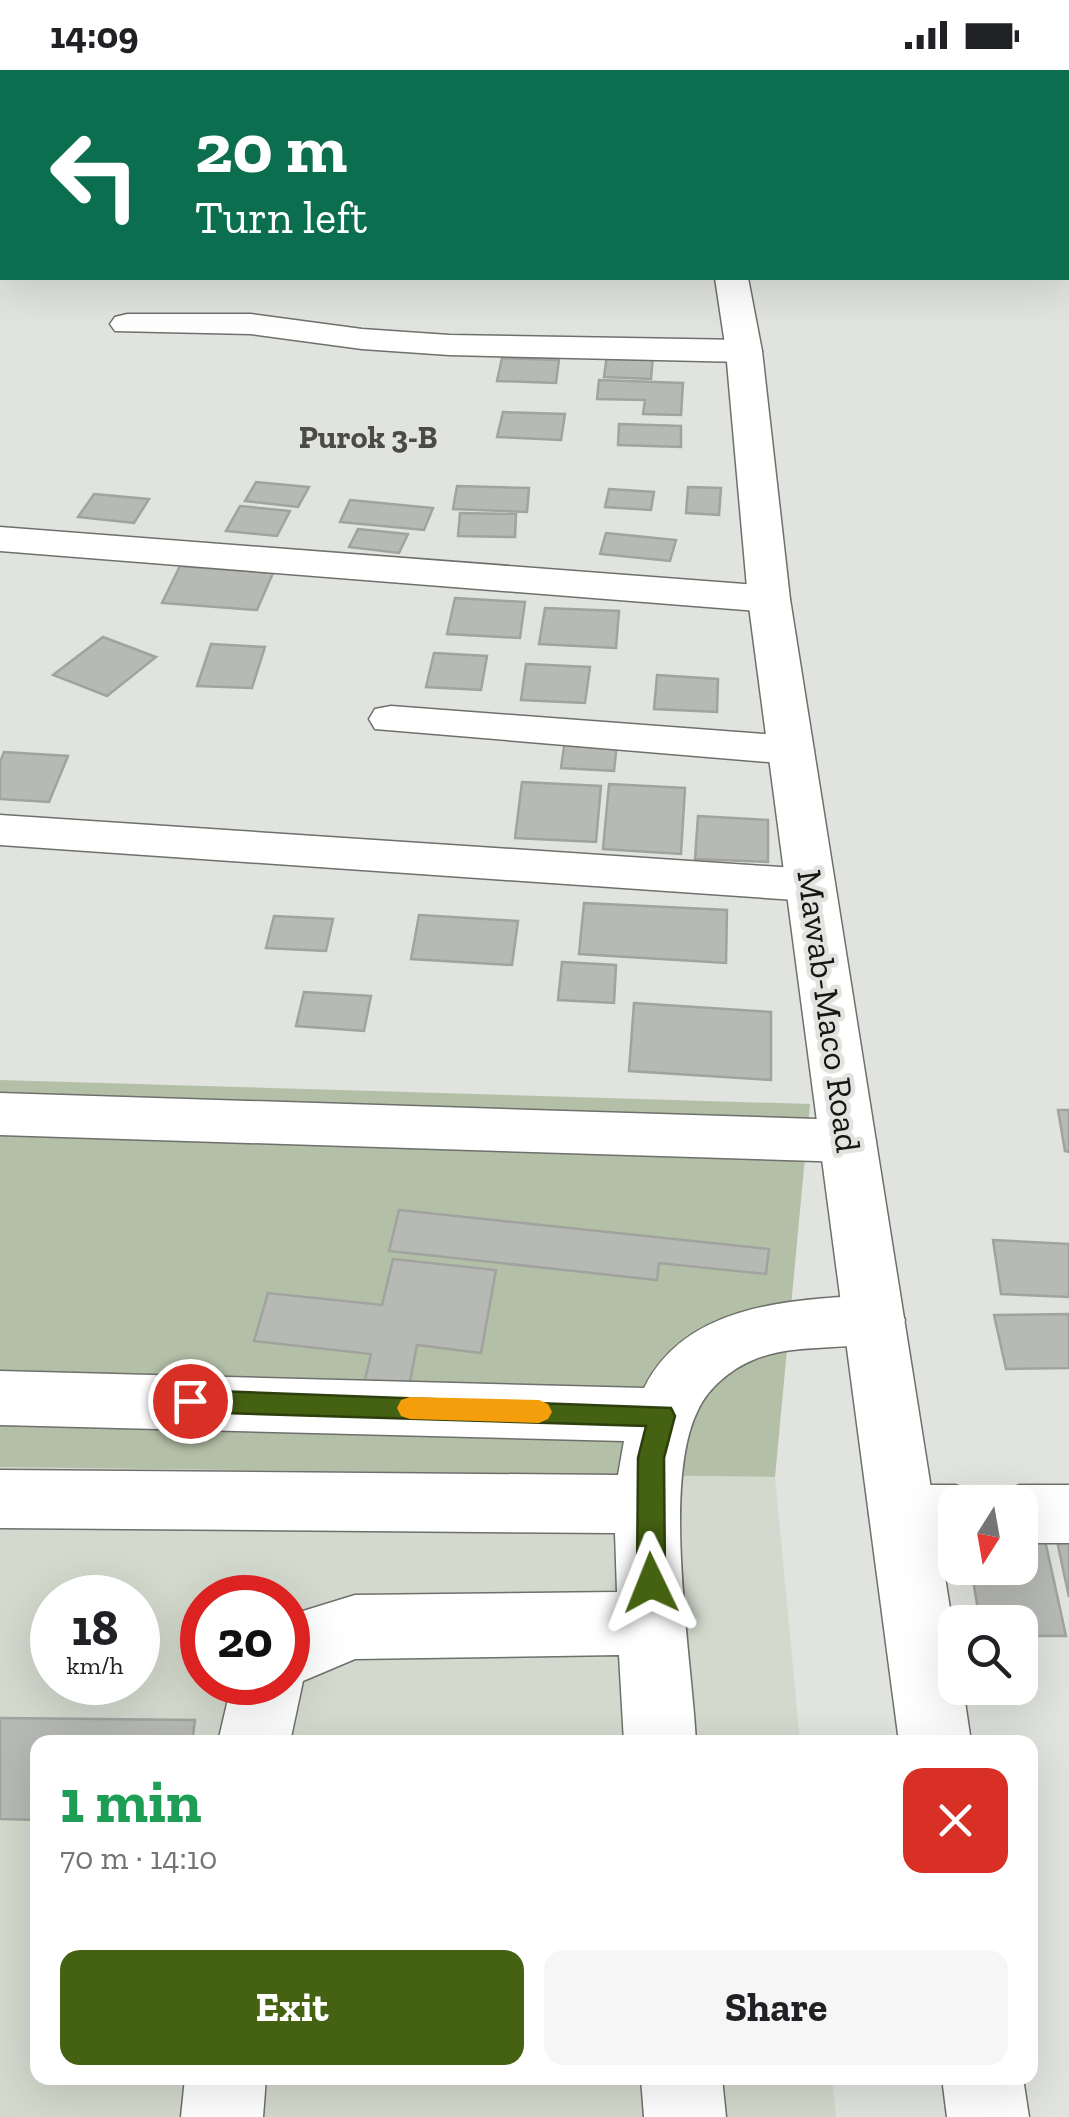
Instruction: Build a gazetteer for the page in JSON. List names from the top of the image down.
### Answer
{
  "streets": {
    "street": ["Mawab-Maco Road"]
  },
  "districts": ["Purok 3-B"],
  "north": "bottom",
  "page": {
    "status": "14:09",
    "turn": ["20 m", "Turn left"],
    "speed": "18 km/h",
    "limit": "20",
    "heading": ["1 min", "70 m · 14:10"],
    "buttons": ["Exit", "Share"]
  }
}
